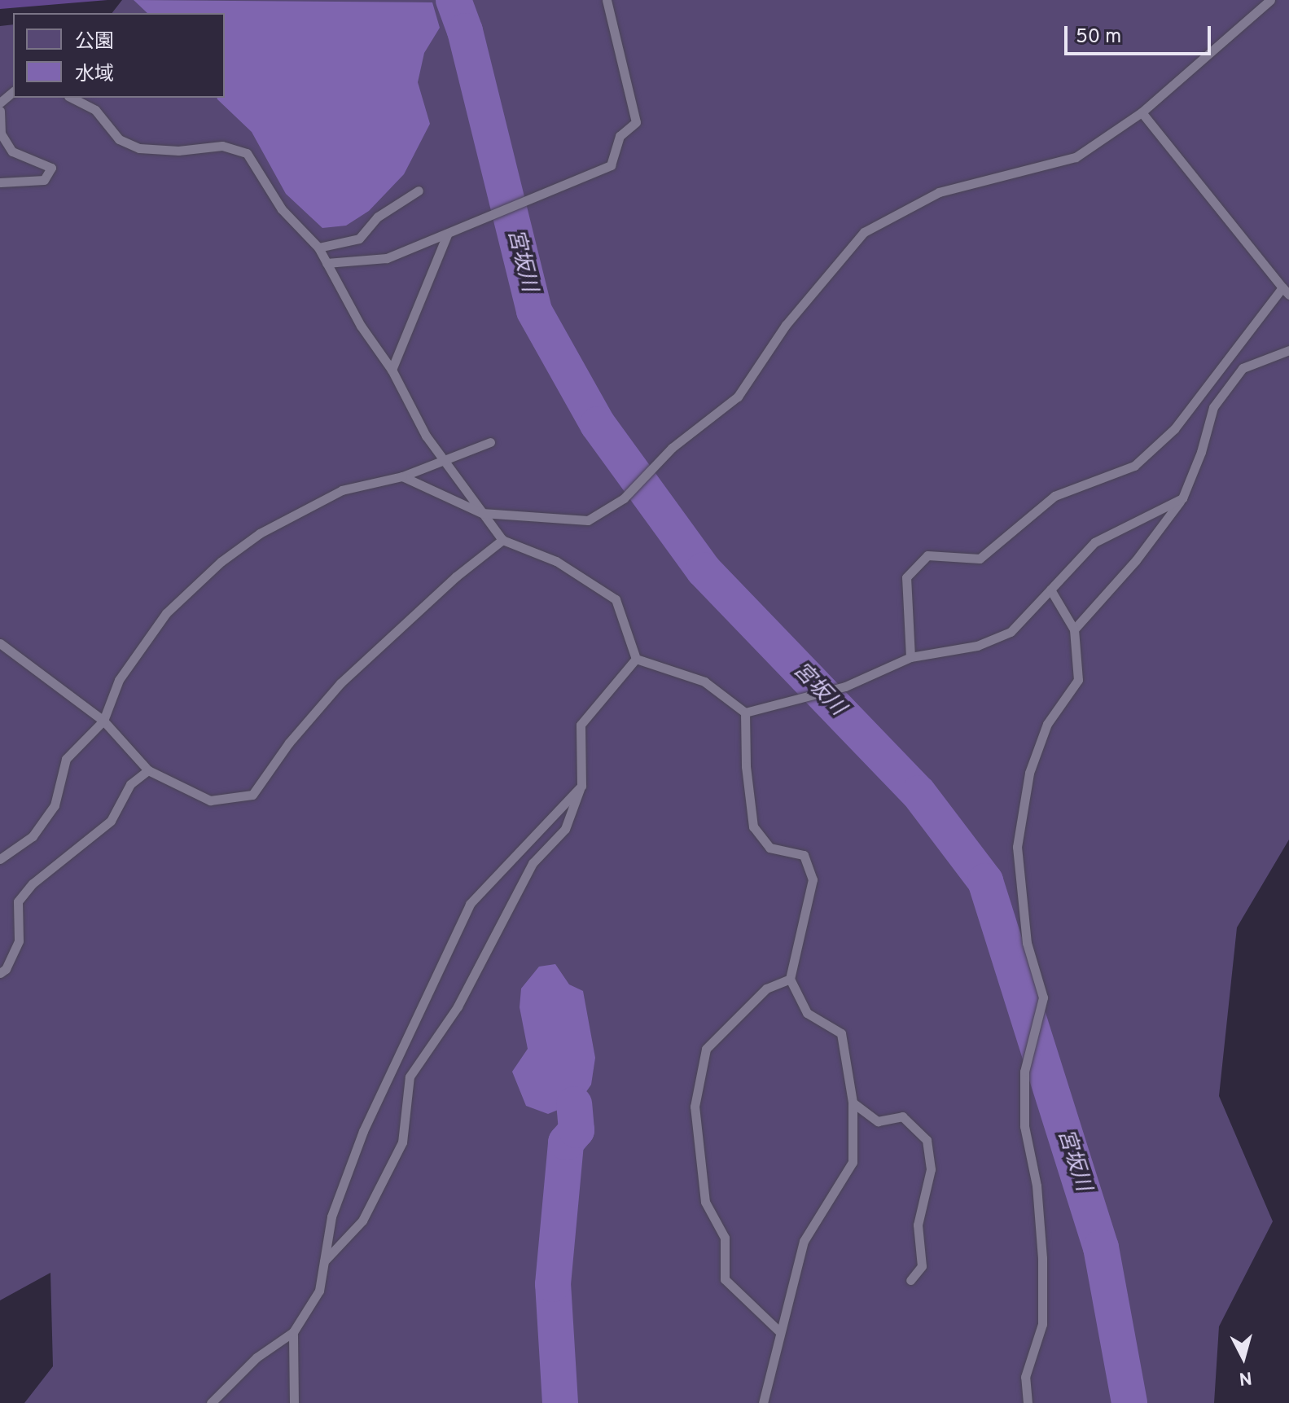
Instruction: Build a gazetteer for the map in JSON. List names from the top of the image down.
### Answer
{
  "water": ["宮坂川"],
  "legend": ["公園", "水域"],
  "scale_bar": "50 m",
  "north": "bottom"
}
